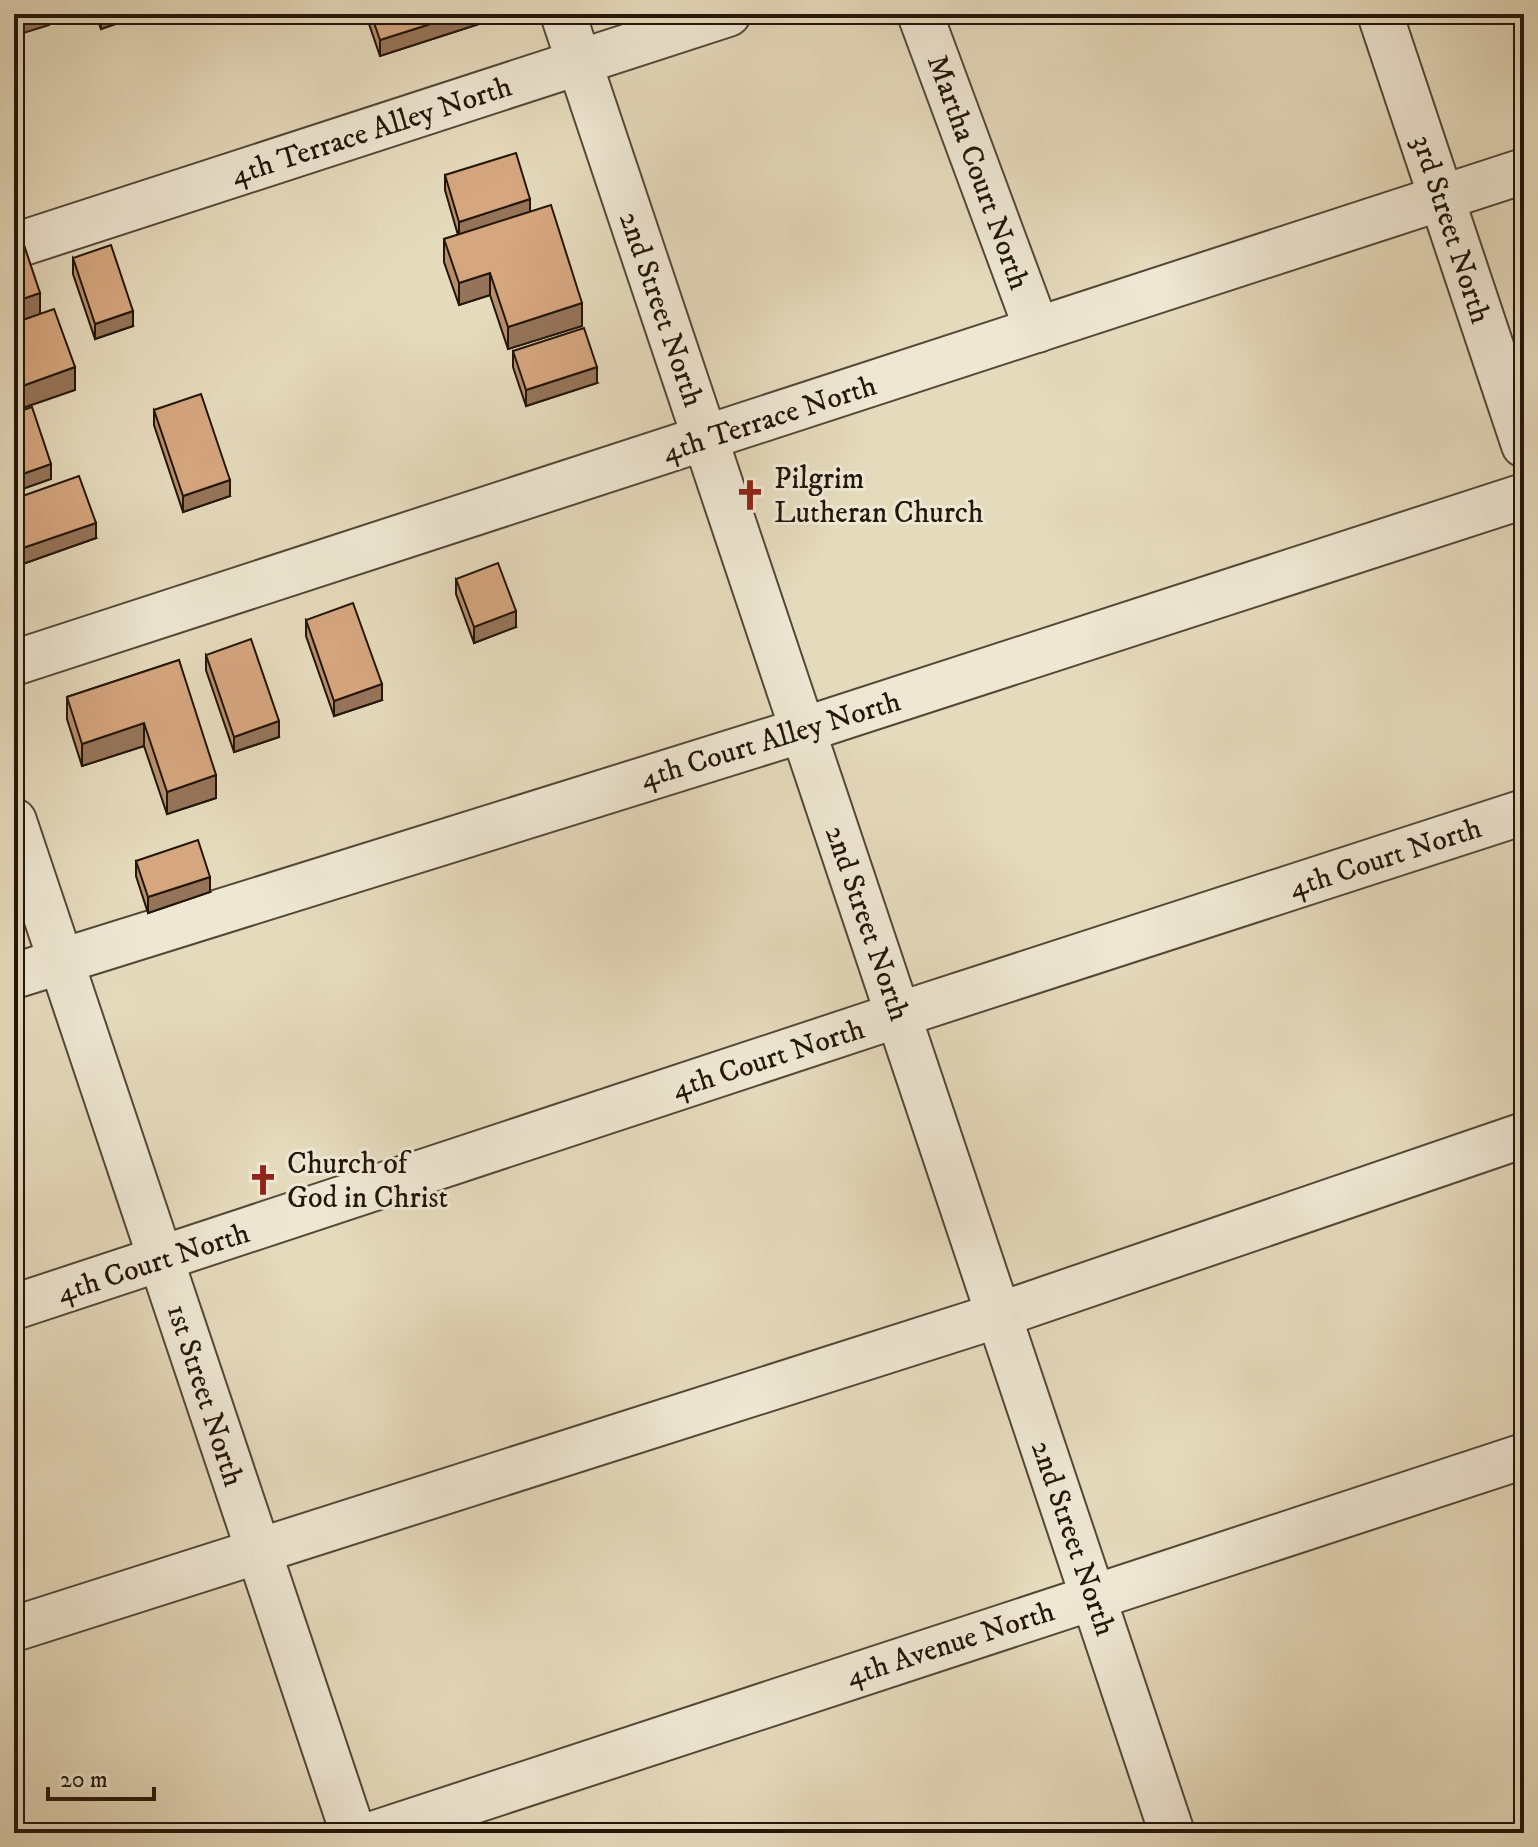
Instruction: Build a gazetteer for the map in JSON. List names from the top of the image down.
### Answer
{
  "streets": {
    "street": [
      "4th Terrace Alley North",
      "Martha Court North",
      "3rd Street North",
      "2nd Street North",
      "4th Terrace North",
      "4th Court Alley North",
      "4th Court North",
      "1st Street North",
      "4th Avenue North"
    ]
  },
  "crossings": [
    ["4th Terrace Alley North", "2nd Street North"],
    ["Martha Court North", "4th Terrace North"],
    ["3rd Street North", "4th Terrace North"],
    ["2nd Street North", "4th Terrace North"],
    ["2nd Street North", "4th Court Alley North"],
    ["2nd Street North", "4th Court North"],
    ["2nd Street North", "4th Avenue North"],
    ["4th Court Alley North", "1st Street North"],
    ["4th Court North", "1st Street North"]
  ],
  "places": {
    "church": ["Pilgrim Lutheran Church", "Church of God in Christ"]
  },
  "scale_bar": "20 m"
}
